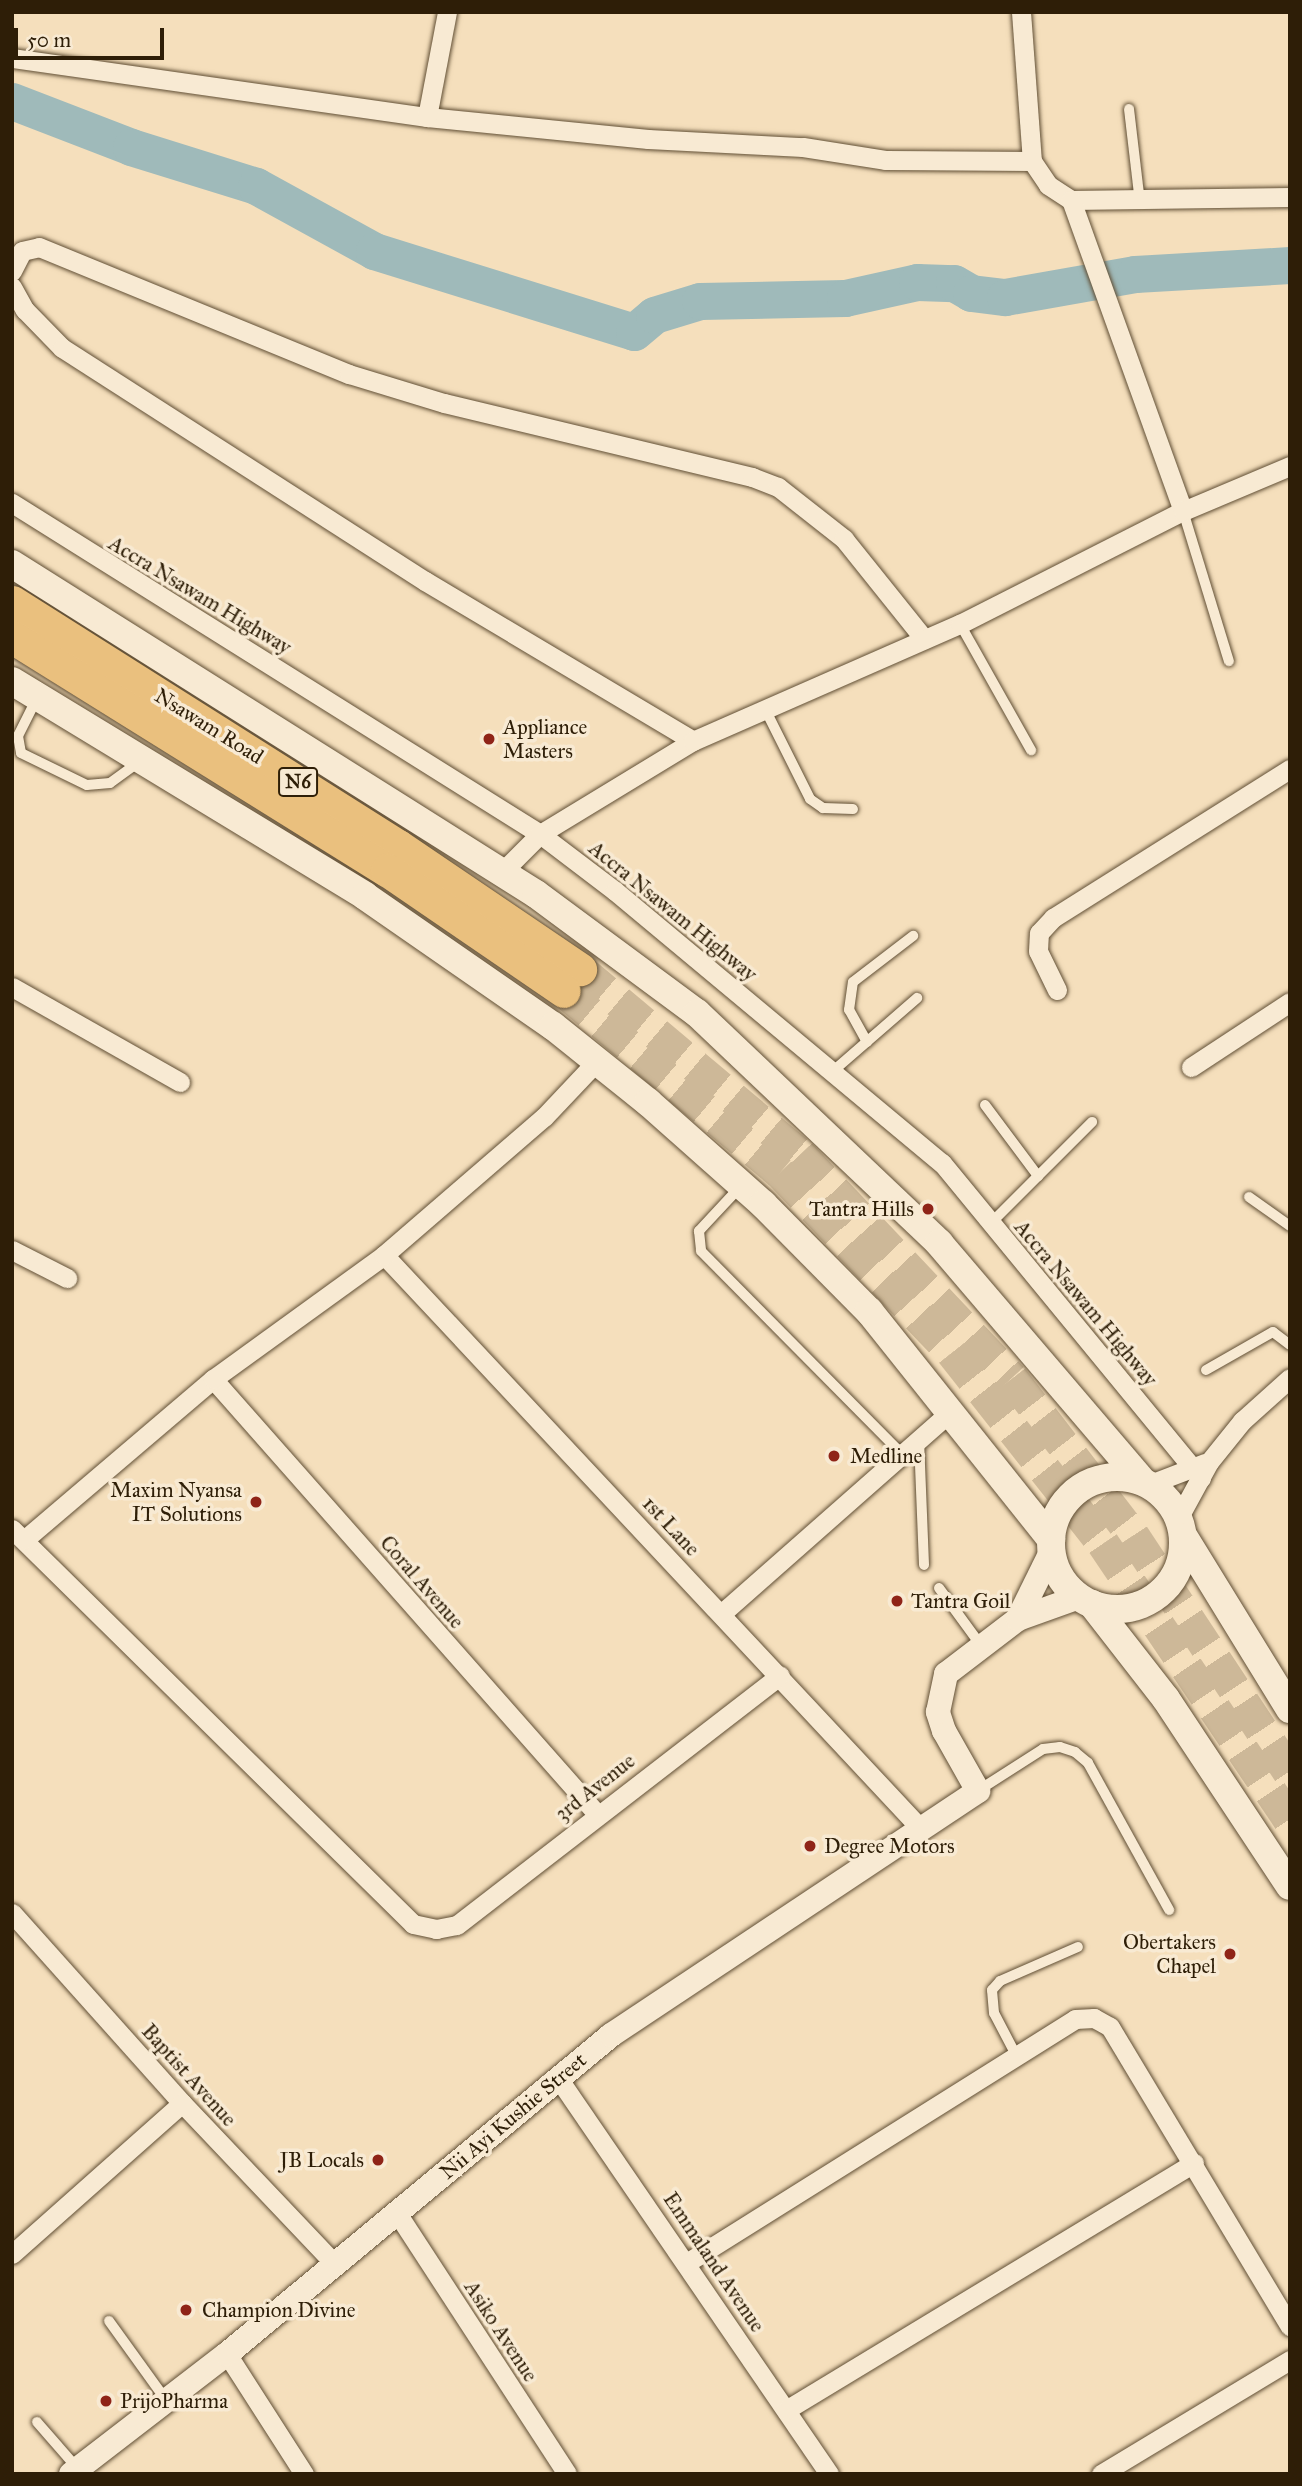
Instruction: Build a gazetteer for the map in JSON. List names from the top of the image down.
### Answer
{
  "streets": {
    "highway": ["Nsawam Road", "N6"],
    "street": [
      "Accra Nsawam Highway",
      "1st Lane",
      "Coral Avenue",
      "3rd Avenue",
      "Baptist Avenue",
      "Nii Ayi Kushie Street",
      "Emmaland Avenue",
      "Asiko Avenue"
    ]
  },
  "crossings": [
    ["1st Lane", "3rd Avenue"],
    ["1st Lane", "Nii Ayi Kushie Street"],
    ["Coral Avenue", "3rd Avenue"],
    ["Baptist Avenue", "Nii Ayi Kushie Street"],
    ["Nii Ayi Kushie Street", "Emmaland Avenue"],
    ["Nii Ayi Kushie Street", "Asiko Avenue"]
  ],
  "places": [
    "Appliance Masters",
    "Tantra Hills",
    "Medline",
    "Maxim Nyansa IT Solutions",
    "Tantra Goil",
    "Degree Motors",
    "Obertakers Chapel",
    "JB Locals",
    "Champion Divine",
    "PrijoPharma"
  ],
  "scale_bar": "50 m"
}
